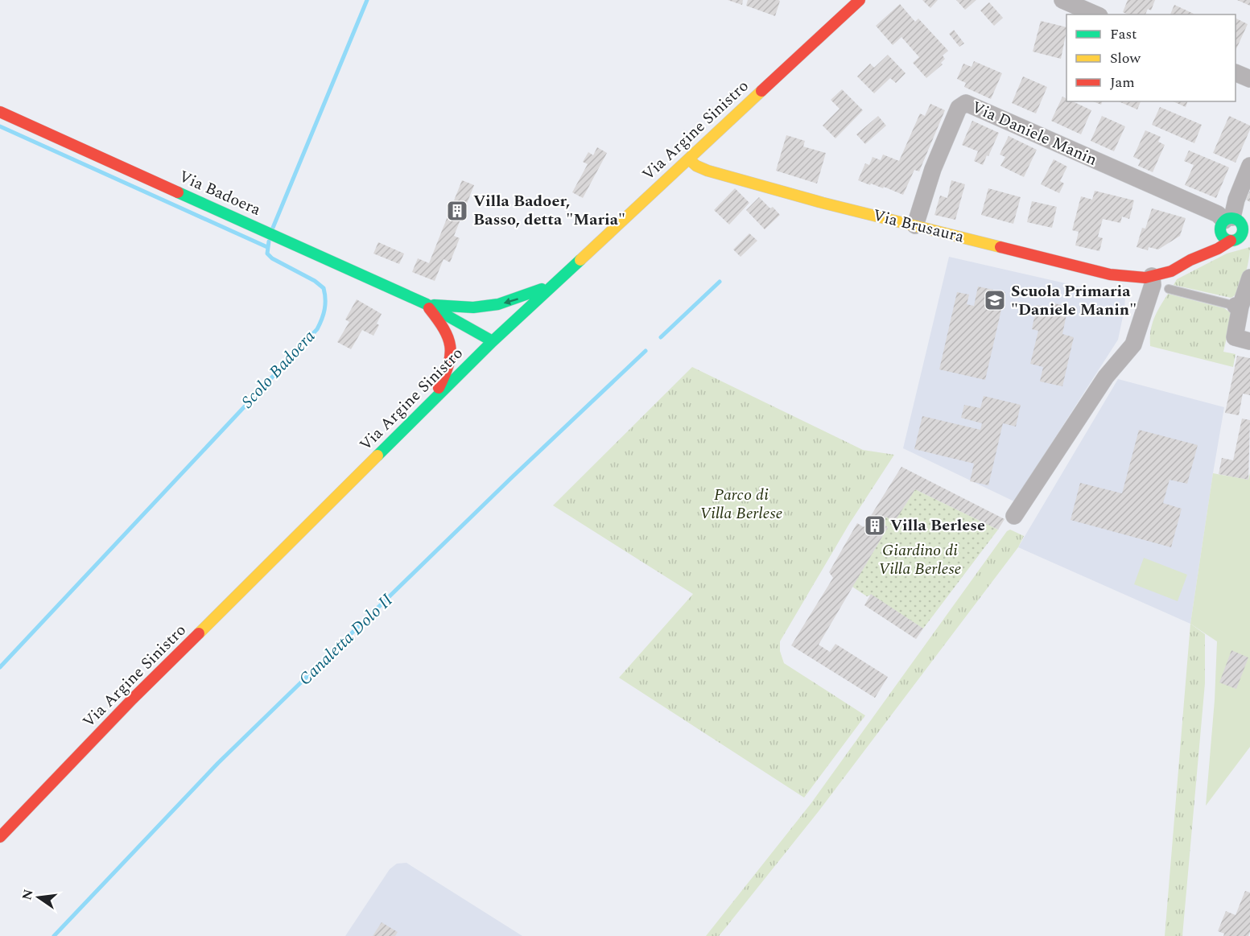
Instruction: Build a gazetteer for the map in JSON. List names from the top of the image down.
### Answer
{
  "streets": {
    "main road": ["Via Argine Sinistro", "Via Badoera", "Via Brusaura"],
    "street": ["Via Daniele Manin"]
  },
  "crossings": [
    ["Via Argine Sinistro", "Via Badoera"],
    ["Via Argine Sinistro", "Via Brusaura"],
    ["Via Daniele Manin", "Via Brusaura"]
  ],
  "water": ["Scolo Badoera", "Canaletta Dolo II"],
  "parks": ["Parco di Villa Berlese", "Giardino di Villa Berlese"],
  "places": {
    "building": ["Villa Badoer, Basso, detta \"Maria\"", "Villa Berlese"],
    "school or university": ["Scuola Primaria \"Daniele Manin\""]
  },
  "legend": ["Fast", "Slow", "Jam"],
  "north": "left"
}
